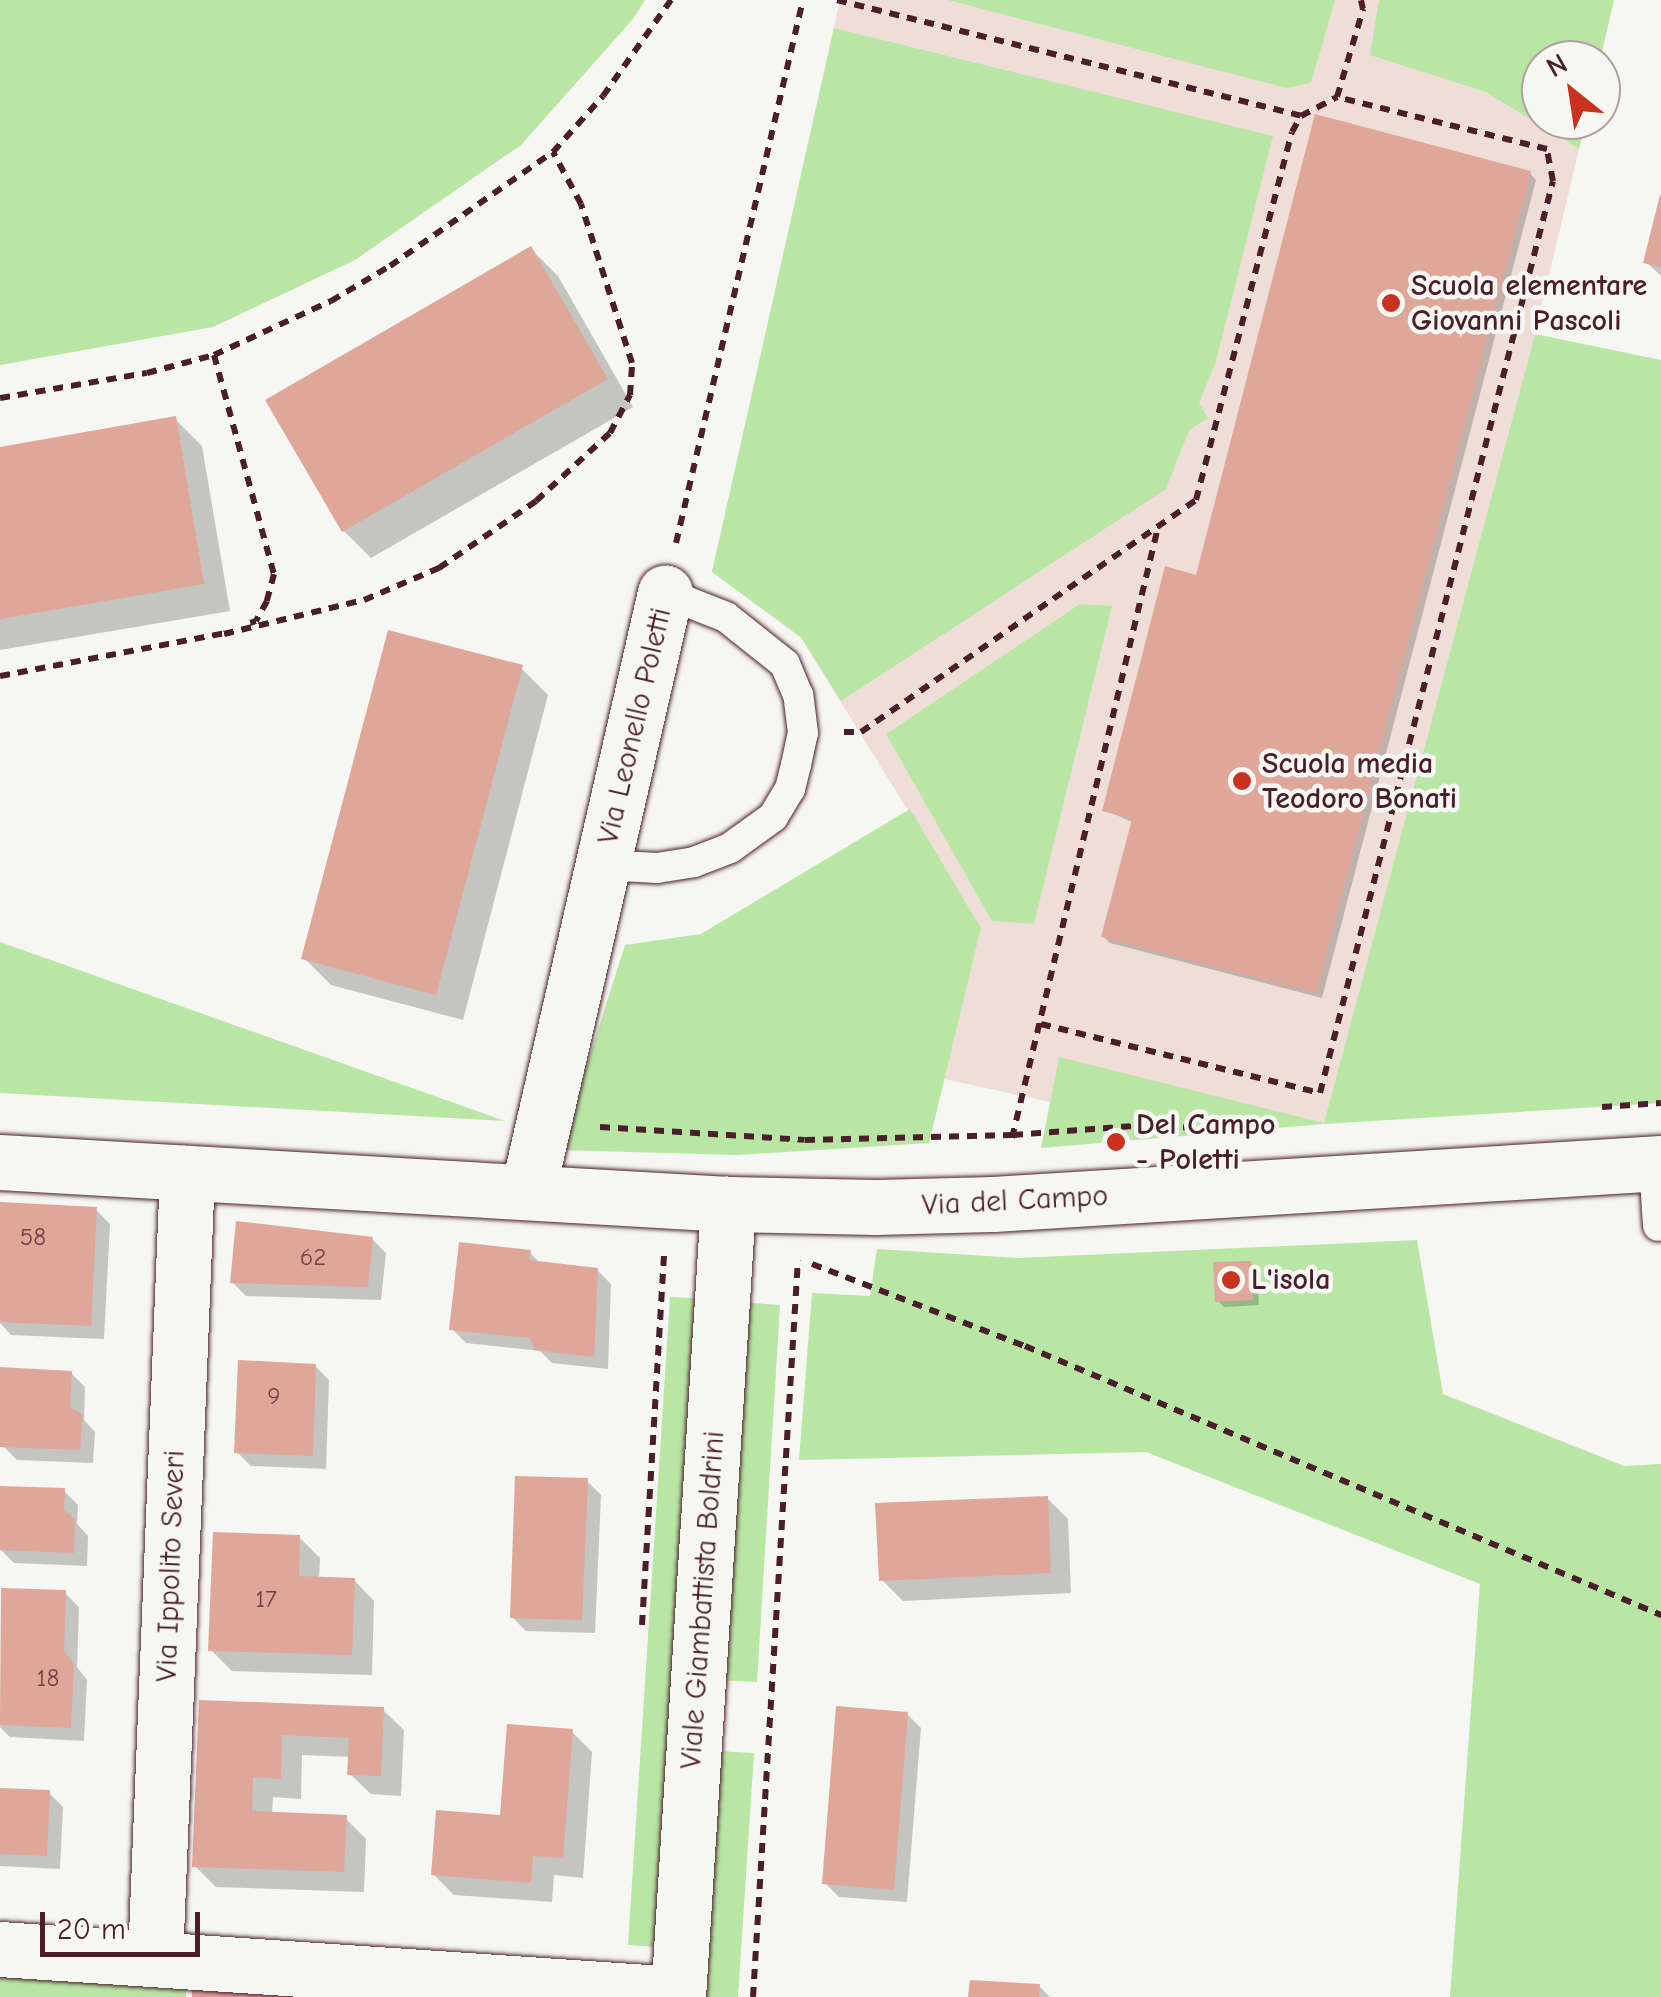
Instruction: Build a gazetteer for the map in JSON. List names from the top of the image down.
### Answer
{
  "streets": {
    "street": [
      "Via Leonello Poletti",
      "Via del Campo",
      "Via Ippolito Severi",
      "Viale Giambattista Boldrini"
    ]
  },
  "crossings": [
    ["Via del Campo", "Viale Giambattista Boldrini"]
  ],
  "places": [
    "Scuola elementare Giovanni Pascoli",
    "Scuola media Teodoro Bonati",
    "Del Campo - Poletti",
    "L'isola"
  ],
  "house_numbers": [
    "58",
    "62",
    "9",
    "17",
    "18"
  ],
  "scale_bar": "20 m",
  "north": "top left"
}
